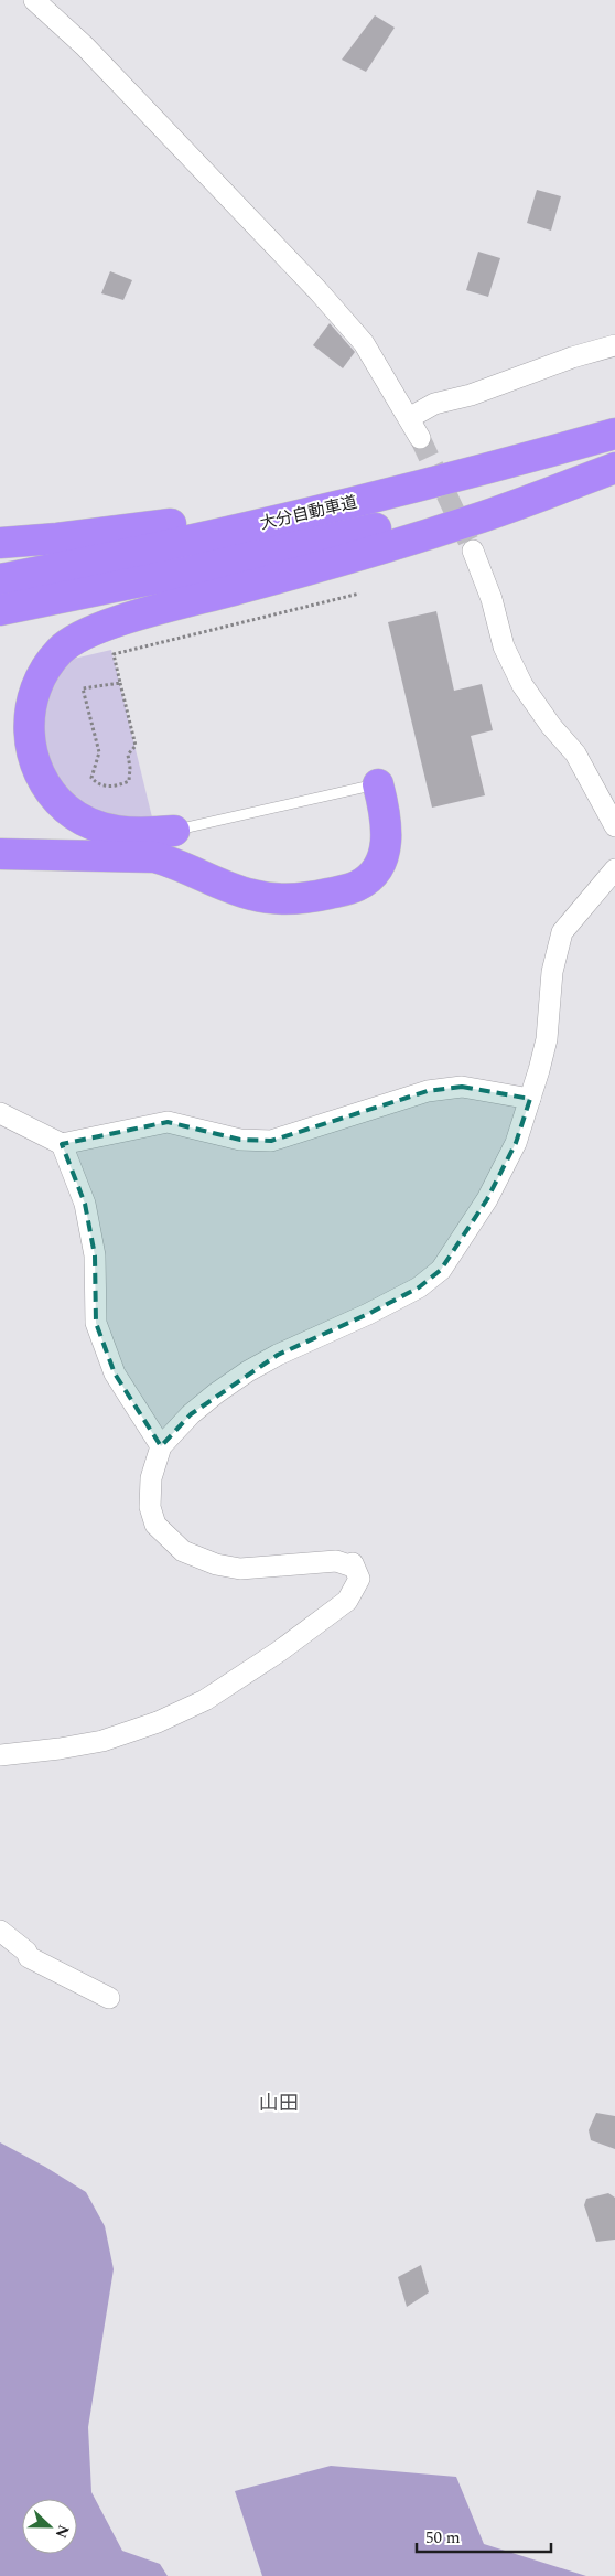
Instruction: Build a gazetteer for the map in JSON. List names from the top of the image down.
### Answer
{
  "streets": {
    "highway": ["大分自動車道"]
  },
  "districts": ["山田"],
  "scale_bar": "50 m",
  "north": "right"
}
